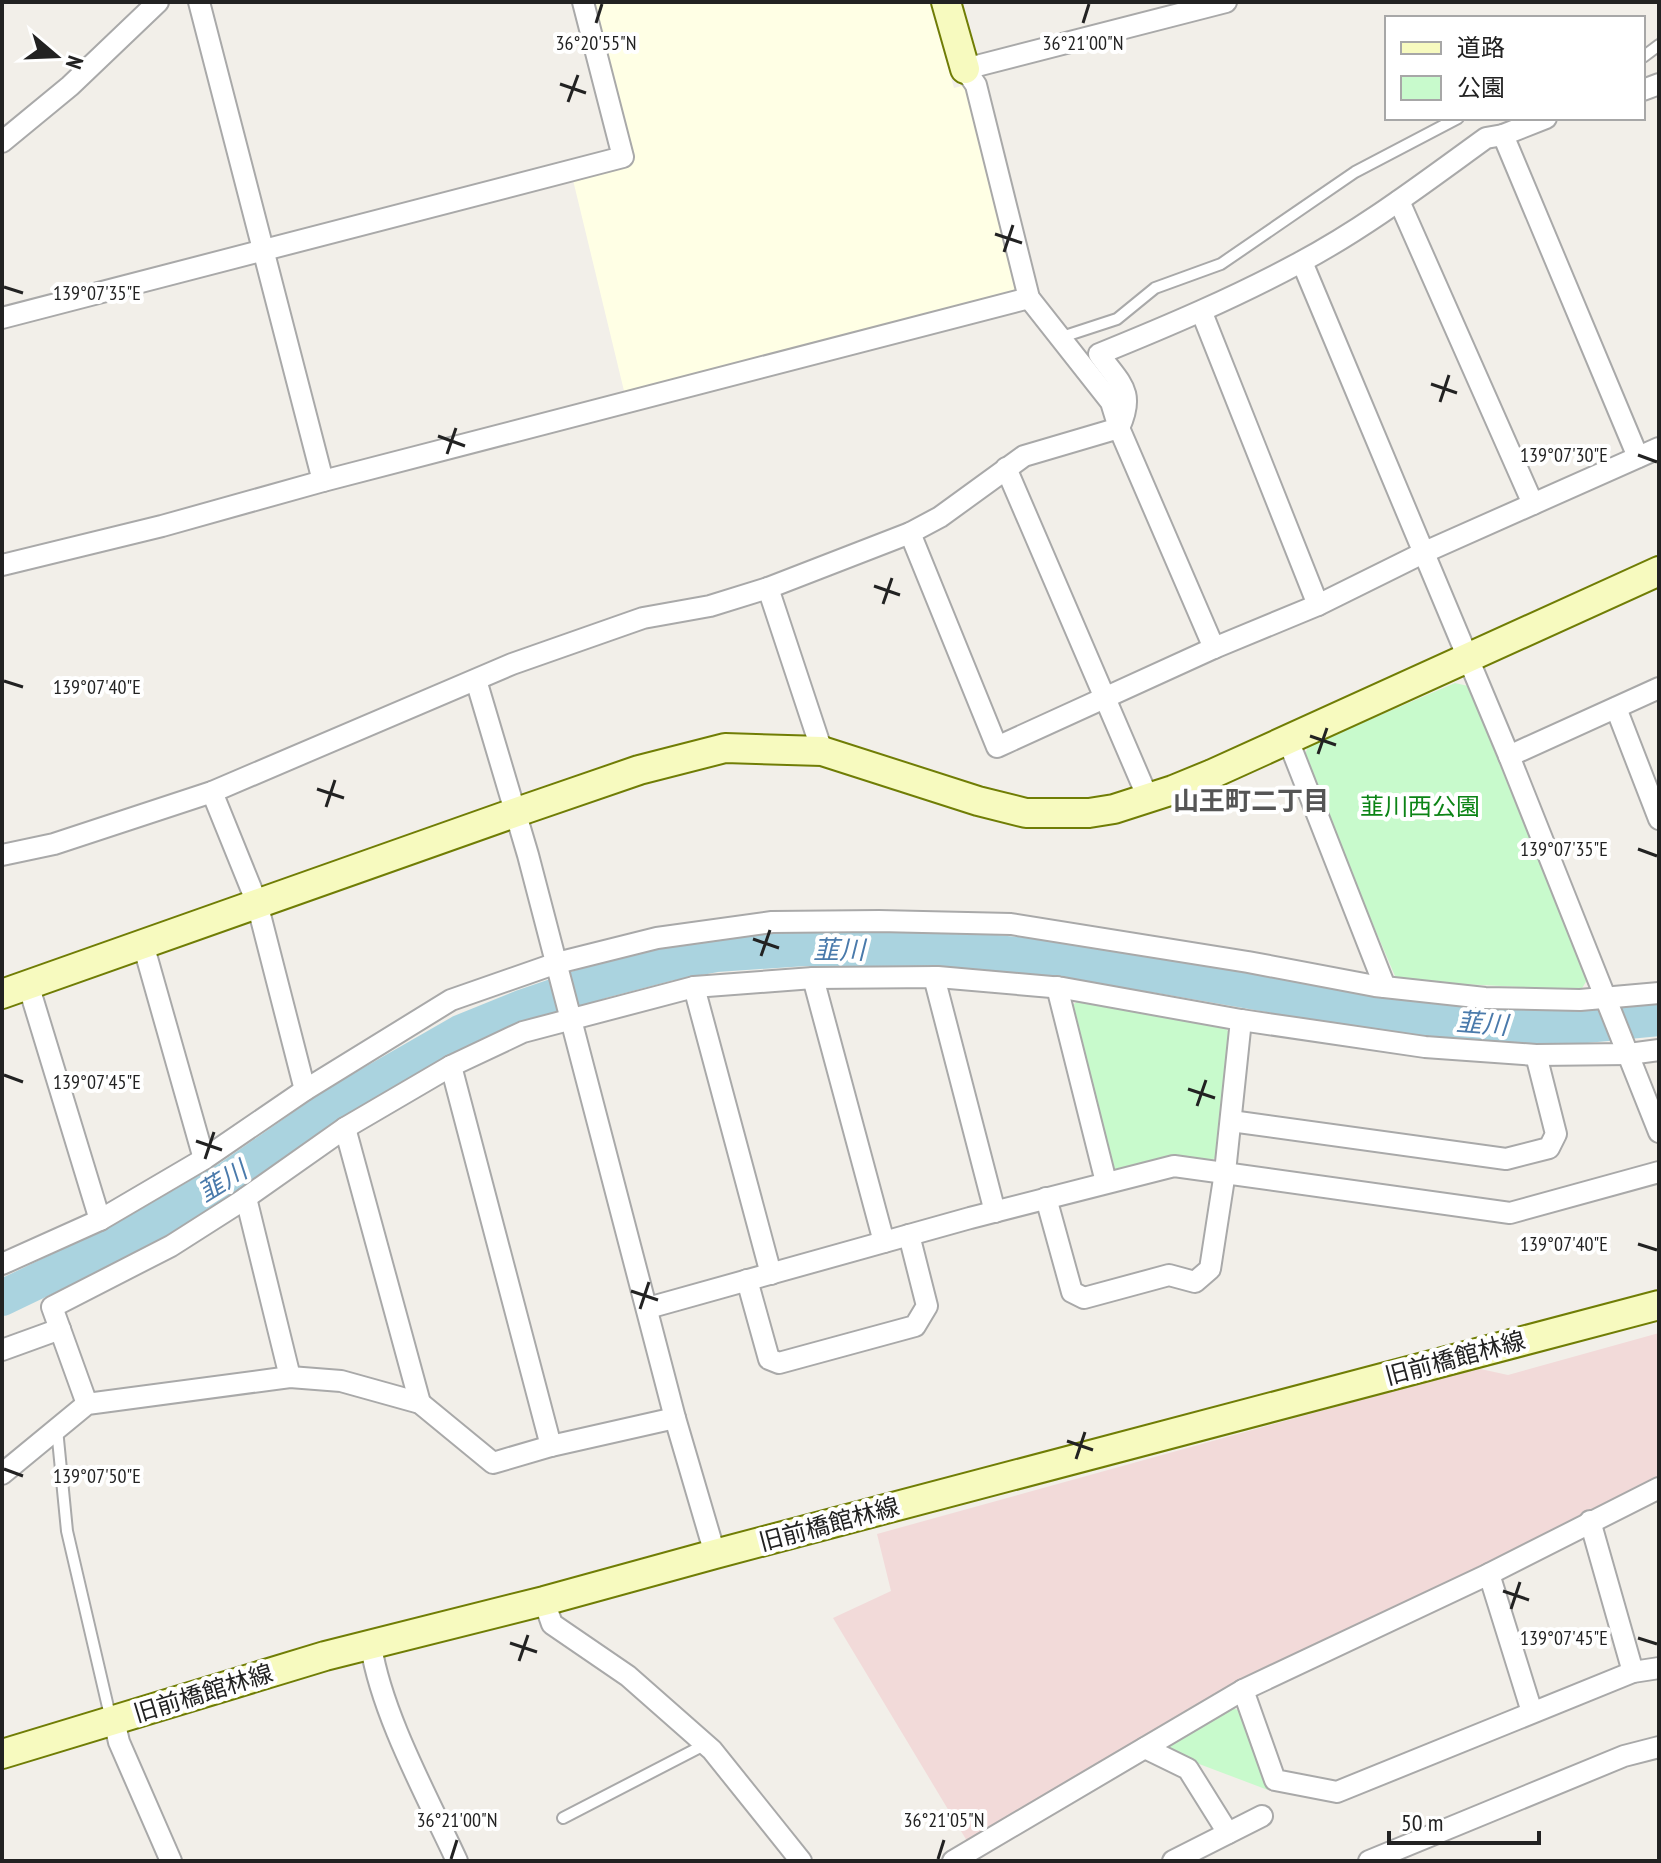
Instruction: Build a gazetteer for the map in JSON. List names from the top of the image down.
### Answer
{
  "streets": {
    "street": ["旧前橋館林線"]
  },
  "districts": ["山王町二丁目"],
  "water": ["韮川"],
  "parks": ["韮川西公園"],
  "legend": ["道路", "公園"],
  "scale_bar": "50 m",
  "north": "right",
  "coordinates": [
    "36°20'55\"N",
    "36°21'00\"N",
    "139°07'35\"E",
    "139°07'30\"E",
    "139°07'40\"E",
    "139°07'45\"E",
    "139°07'50\"E",
    "36°21'05\"N"
  ]
}
